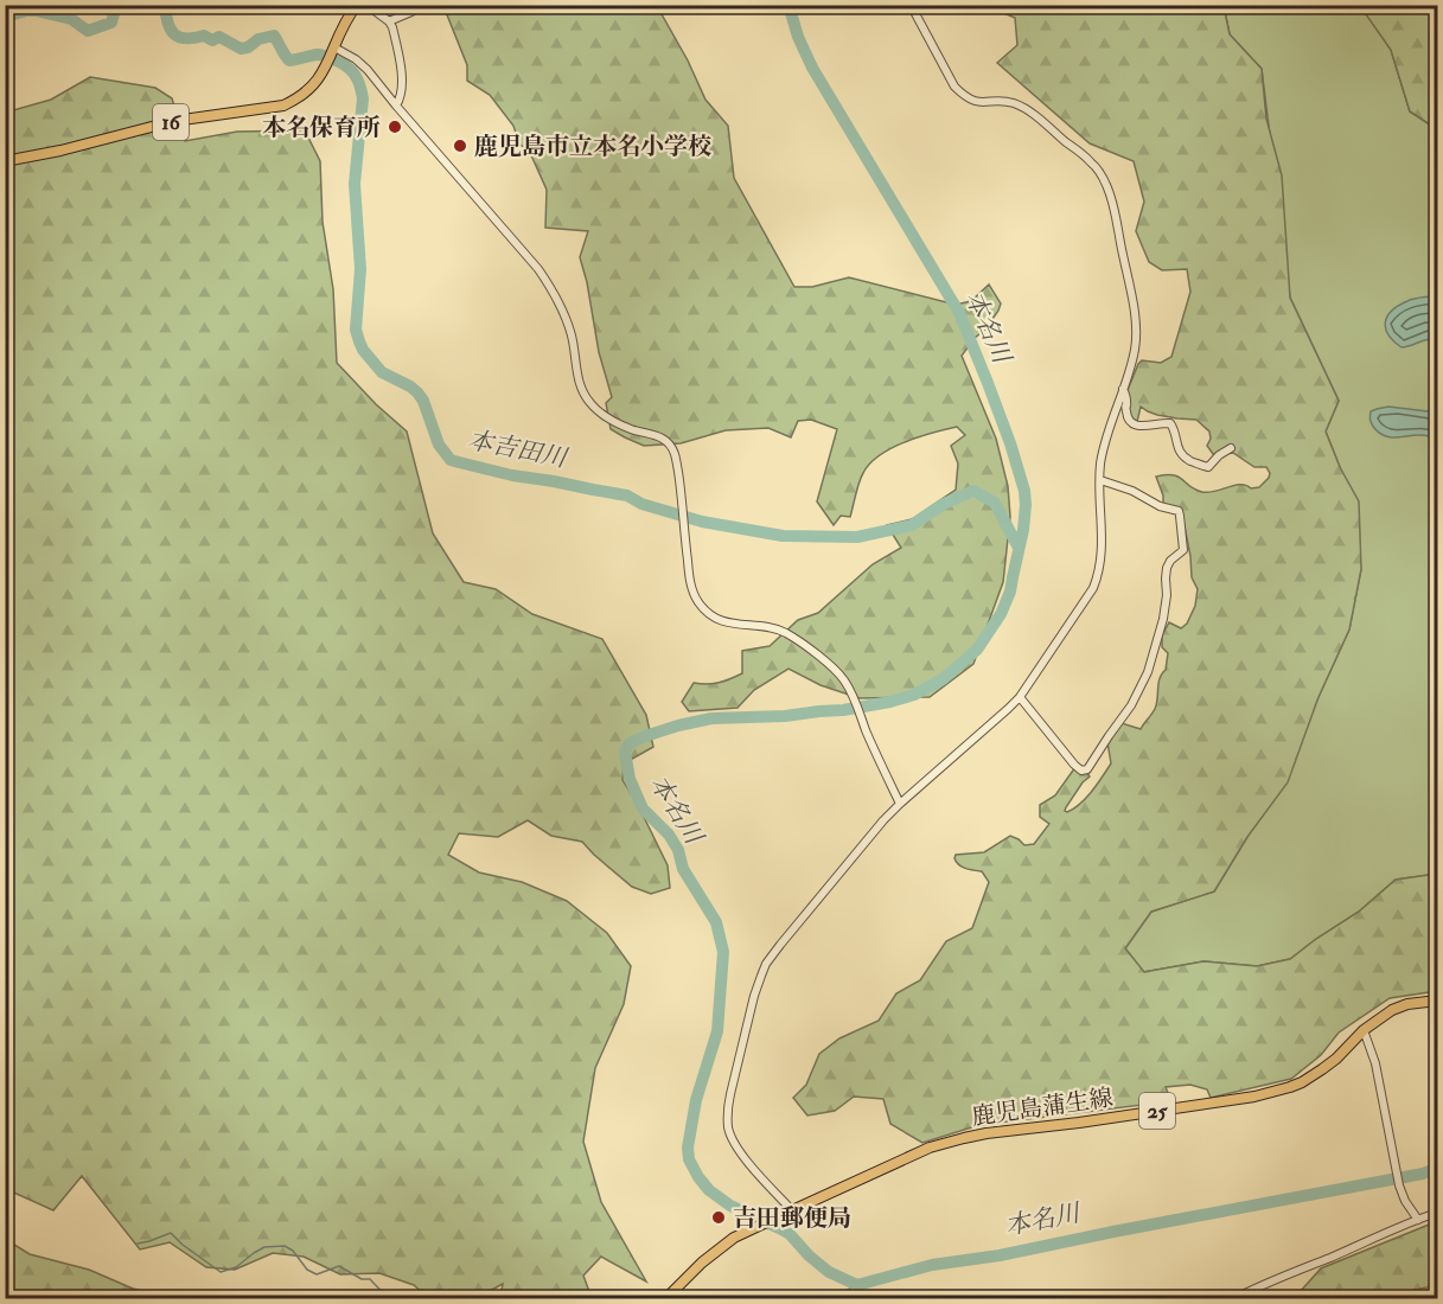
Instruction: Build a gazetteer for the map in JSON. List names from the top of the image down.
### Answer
{
  "streets": {
    "main road": ["16", "鹿児島蒲生線", "25"]
  },
  "water": ["本名川", "本吉田川"],
  "places": ["本名保育所", "鹿児島市立本名小学校", "吉田郵便局"]
}
